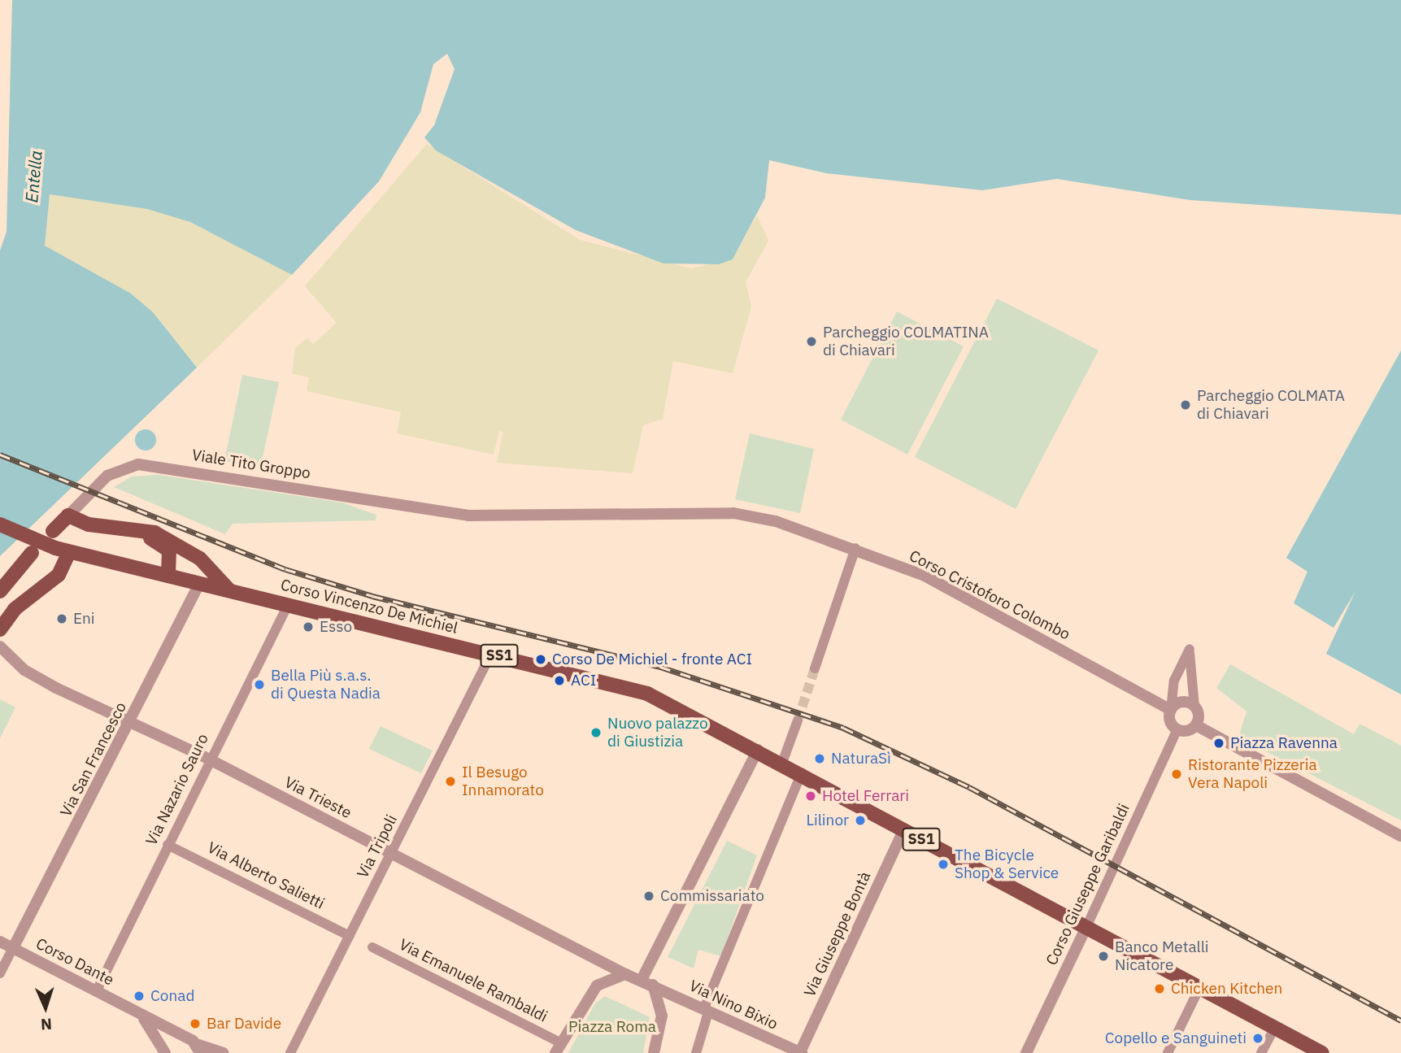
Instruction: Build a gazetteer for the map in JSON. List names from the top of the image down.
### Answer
{
  "streets": {
    "main road": ["Viale Tito Groppo", "Corso Vincenzo De Michiel", "SS1"],
    "street": [
      "Corso Cristoforo Colombo",
      "Via San Francesco",
      "Via Nazario Sauro",
      "Via Trieste",
      "Via Tripoli",
      "Via Alberto Salietti",
      "Corso Giuseppe Garibaldi",
      "Via Giuseppe Bontà",
      "Corso Dante",
      "Via Emanuele Rambaldi",
      "Via Nino Bixio"
    ]
  },
  "crossings": [
    ["Viale Tito Groppo", "Corso Cristoforo Colombo"],
    ["Corso Cristoforo Colombo", "Corso Giuseppe Garibaldi"],
    ["Corso Vincenzo De Michiel", "SS1"],
    ["Corso Vincenzo De Michiel", "Via San Francesco"],
    ["Corso Vincenzo De Michiel", "Via Nazario Sauro"],
    ["Corso Vincenzo De Michiel", "Via Tripoli"],
    ["Corso Vincenzo De Michiel", "Corso Giuseppe Garibaldi"],
    ["Corso Vincenzo De Michiel", "Via Giuseppe Bontà"],
    ["SS1", "Corso Giuseppe Garibaldi"],
    ["Via San Francesco", "Via Trieste"],
    ["Via San Francesco", "Corso Dante"],
    ["Via Nazario Sauro", "Via Trieste"],
    ["Via Nazario Sauro", "Via Alberto Salietti"],
    ["Via Nazario Sauro", "Corso Dante"],
    ["Via Trieste", "Via Tripoli"],
    ["Via Tripoli", "Via Alberto Salietti"],
    ["Via Giuseppe Bontà", "Via Nino Bixio"]
  ],
  "water": ["Entella"],
  "parks": ["Piazza Roma"],
  "places": [
    "Parcheggio COLMATINA di Chiavari",
    "Parcheggio COLMATA di Chiavari",
    "Eni",
    "Esso",
    "Corso De Michiel - fronte ACI",
    "ACI",
    "Bella Più s.a.s. di Questa Nadia",
    "Nuovo palazzo di Giustizia",
    "Piazza Ravenna",
    "NaturaSì",
    "Ristorante Pizzeria Vera Napoli",
    "Il Besugo Innamorato",
    "Hotel Ferrari",
    "Lilinor",
    "The Bicycle Shop & Service",
    "Commissariato",
    "Banco Metalli Nicatore",
    "Chicken Kitchen",
    "Conad",
    "Bar Davide",
    "Copello e Sanguineti"
  ],
  "north": "bottom"
}
